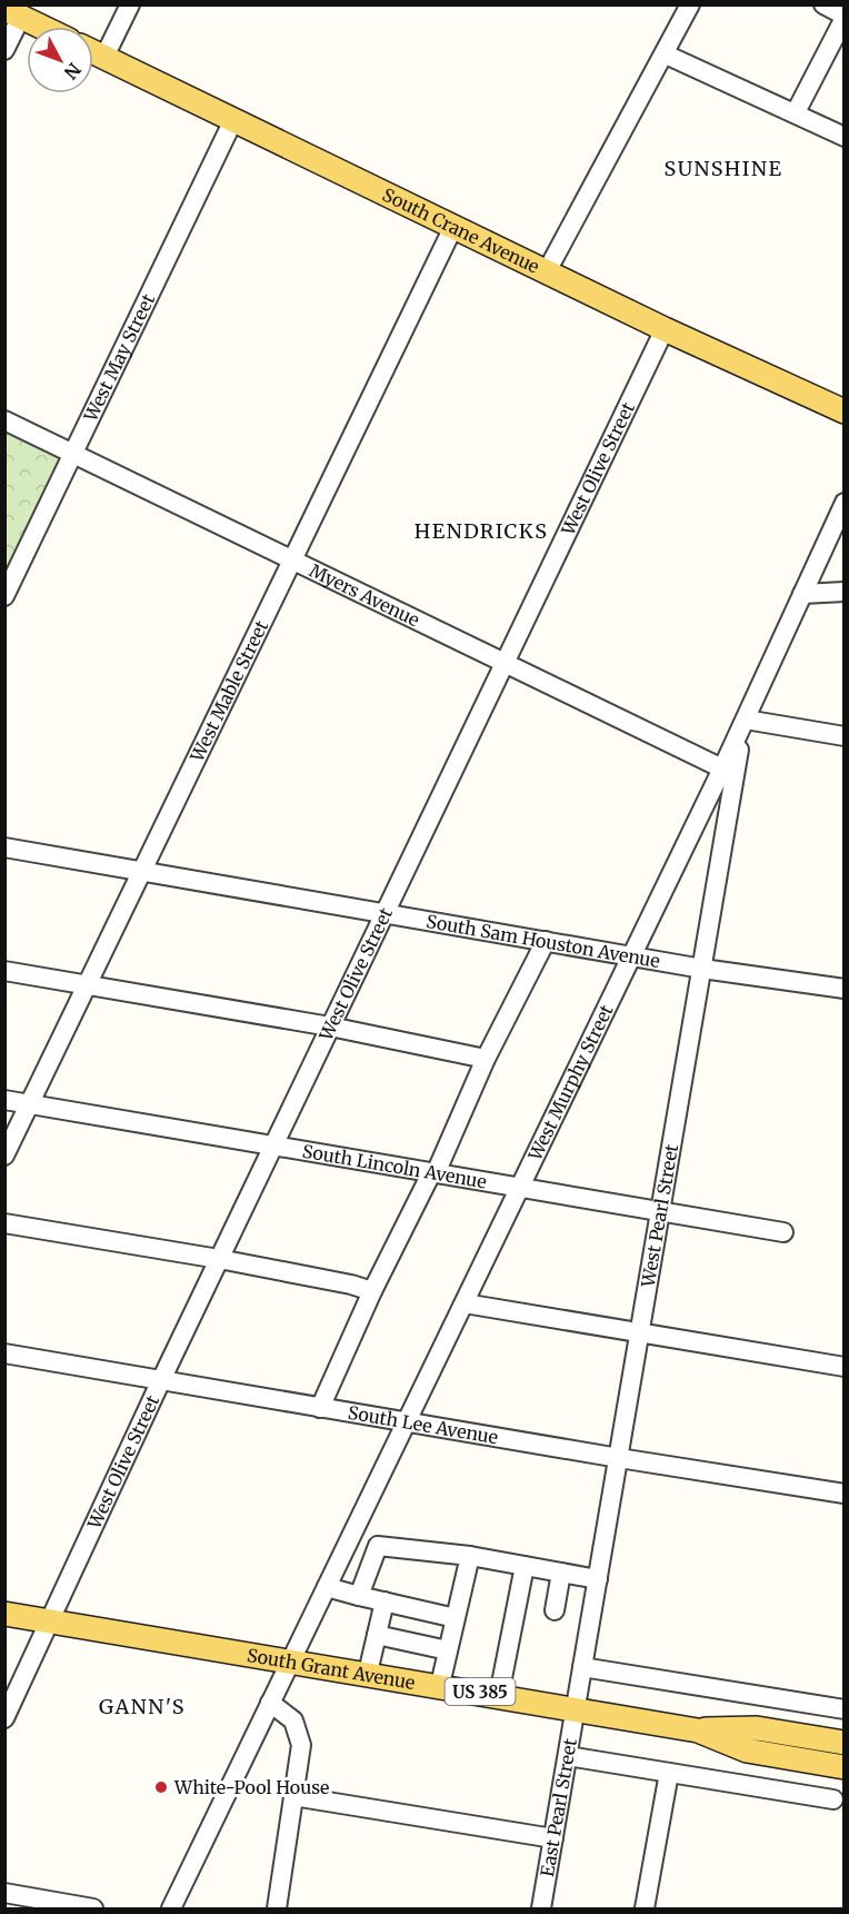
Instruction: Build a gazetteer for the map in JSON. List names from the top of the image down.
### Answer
{
  "streets": {
    "main road": ["South Crane Avenue", "South Grant Avenue", "US 385"],
    "street": [
      "West May Street",
      "West Olive Street",
      "Myers Avenue",
      "West Mable Street",
      "South Sam Houston Avenue",
      "West Murphy Street",
      "South Lincoln Avenue",
      "West Pearl Street",
      "South Lee Avenue",
      "East Pearl Street"
    ]
  },
  "crossings": [
    ["South Crane Avenue", "West May Street"],
    ["South Crane Avenue", "West Olive Street"],
    ["South Crane Avenue", "West Mable Street"],
    ["West May Street", "Myers Avenue"],
    ["West Olive Street", "Myers Avenue"],
    ["West Olive Street", "South Sam Houston Avenue"],
    ["West Olive Street", "South Lincoln Avenue"],
    ["West Olive Street", "South Lee Avenue"],
    ["West Olive Street", "South Grant Avenue"],
    ["Myers Avenue", "West Mable Street"],
    ["Myers Avenue", "West Murphy Street"],
    ["West Mable Street", "South Sam Houston Avenue"],
    ["West Mable Street", "South Lincoln Avenue"],
    ["South Sam Houston Avenue", "West Murphy Street"],
    ["South Sam Houston Avenue", "West Pearl Street"],
    ["West Murphy Street", "South Lincoln Avenue"],
    ["West Murphy Street", "West Pearl Street"],
    ["West Murphy Street", "South Lee Avenue"],
    ["West Murphy Street", "South Grant Avenue"],
    ["South Lincoln Avenue", "West Pearl Street"],
    ["West Pearl Street", "South Lee Avenue"],
    ["West Pearl Street", "South Grant Avenue"],
    ["West Pearl Street", "East Pearl Street"],
    ["South Grant Avenue", "East Pearl Street"]
  ],
  "districts": ["SUNSHINE", "HENDRICKS", "GANN'S"],
  "places": ["White-Pool House"],
  "north": "bottom right"
}
